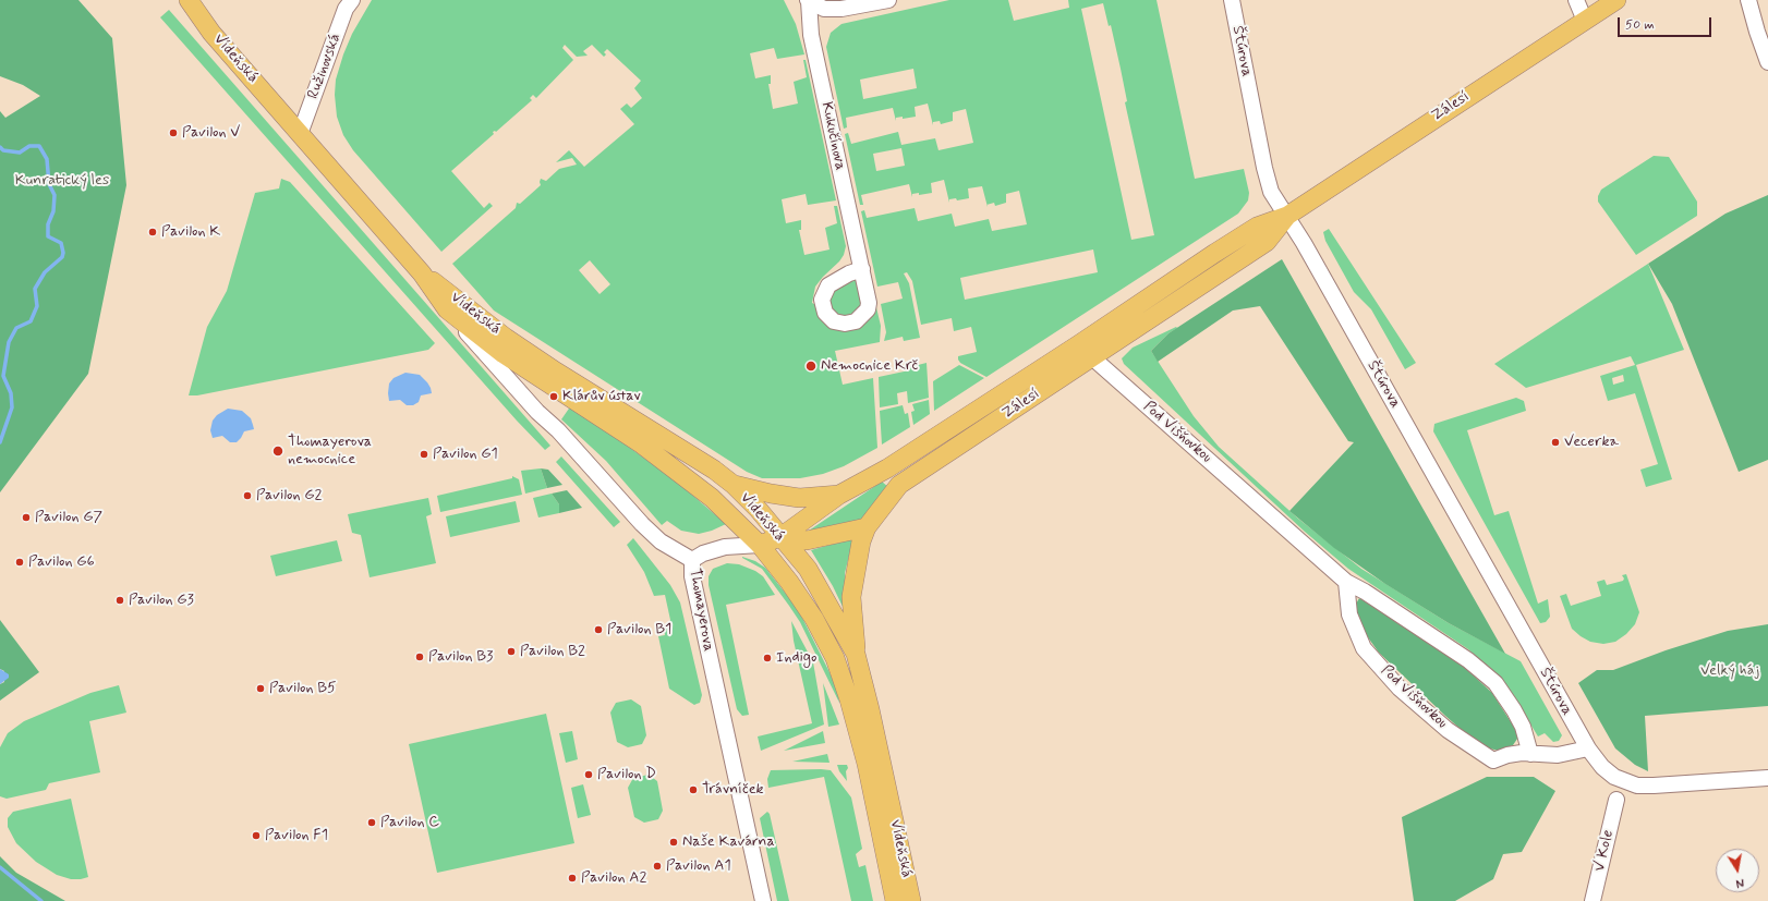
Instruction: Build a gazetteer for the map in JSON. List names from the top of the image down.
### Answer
{
  "streets": {
    "main road": ["Vídeňská", "Zálesí"],
    "street": [
      "Štúrova",
      "Ružinovská",
      "Kukučínova",
      "Pod Višňovkou",
      "Thomayerova",
      "V Kole"
    ]
  },
  "crossings": [
    ["Štúrova", "Zálesí"],
    ["Štúrova", "Pod Višňovkou"],
    ["Vídeňská", "Ružinovská"],
    ["Vídeňská", "Zálesí"],
    ["Vídeňská", "Thomayerova"],
    ["Zálesí", "Pod Višňovkou"]
  ],
  "parks": ["Kunratický les", "Velký háj"],
  "places": [
    "Pavilon V",
    "Pavilon K",
    "Nemocnice Krč",
    "Klárův ústav",
    "Vecerka",
    "Thomayerova nemocnice",
    "Pavilon G1",
    "Pavilon G2",
    "Pavilon G7",
    "Pavilon G6",
    "Pavilon G3",
    "Pavilon B1",
    "Pavilon B2",
    "Pavilon B3",
    "Indigo",
    "Pavilon B5",
    "Pavilon D",
    "Trávníček",
    "Pavilon C",
    "Pavilon F1",
    "Naše Kavárna",
    "Pavilon A1",
    "Pavilon A2"
  ],
  "scale_bar": "50 m",
  "north": "bottom"
}
